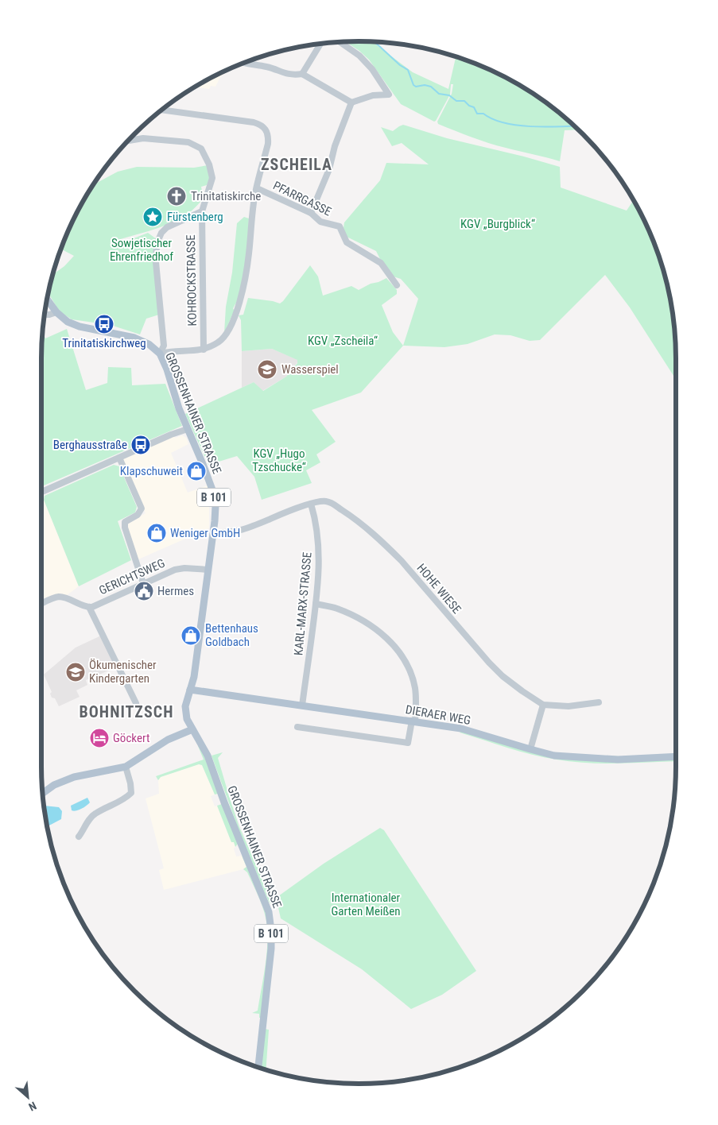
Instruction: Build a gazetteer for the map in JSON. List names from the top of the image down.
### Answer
{
  "streets": {
    "main road": ["GROSSENHAINER STRASSE", "B 101", "DIERAER WEG"],
    "street": [
      "PFARRGASSE",
      "KOHROCKSTRASSE",
      "GERICHTSWEG",
      "HOHE WIESE",
      "KARL-MARX-STRASSE"
    ]
  },
  "crossings": [
    ["GROSSENHAINER STRASSE", "GERICHTSWEG"],
    ["GROSSENHAINER STRASSE", "HOHE WIESE"],
    ["GROSSENHAINER STRASSE", "DIERAER WEG"],
    ["HOHE WIESE", "KARL-MARX-STRASSE"],
    ["KARL-MARX-STRASSE", "DIERAER WEG"]
  ],
  "districts": ["ZSCHEILA", "BOHNITZSCH"],
  "parks": [
    "KGV „Burgblick“",
    "Sowjetischer Ehrenfriedhof",
    "KGV „Zscheila“",
    "KGV „Hugo Tzschucke“",
    "Internationaler Garten Meißen"
  ],
  "places": {
    "church": ["Trinitatiskirche"],
    "place": ["Fürstenberg"],
    "bus stop": ["Trinitatiskirchweg", "Berghausstraße"],
    "school or university": ["Wasserspiel", "Ökumenischer Kindergarten"],
    "shop": ["Klapschuweit", "Weniger GmbH", "Bettenhaus Goldbach"],
    "public building": ["Hermes"],
    "hotel": ["Göckert"]
  },
  "north": "bottom right"
}
